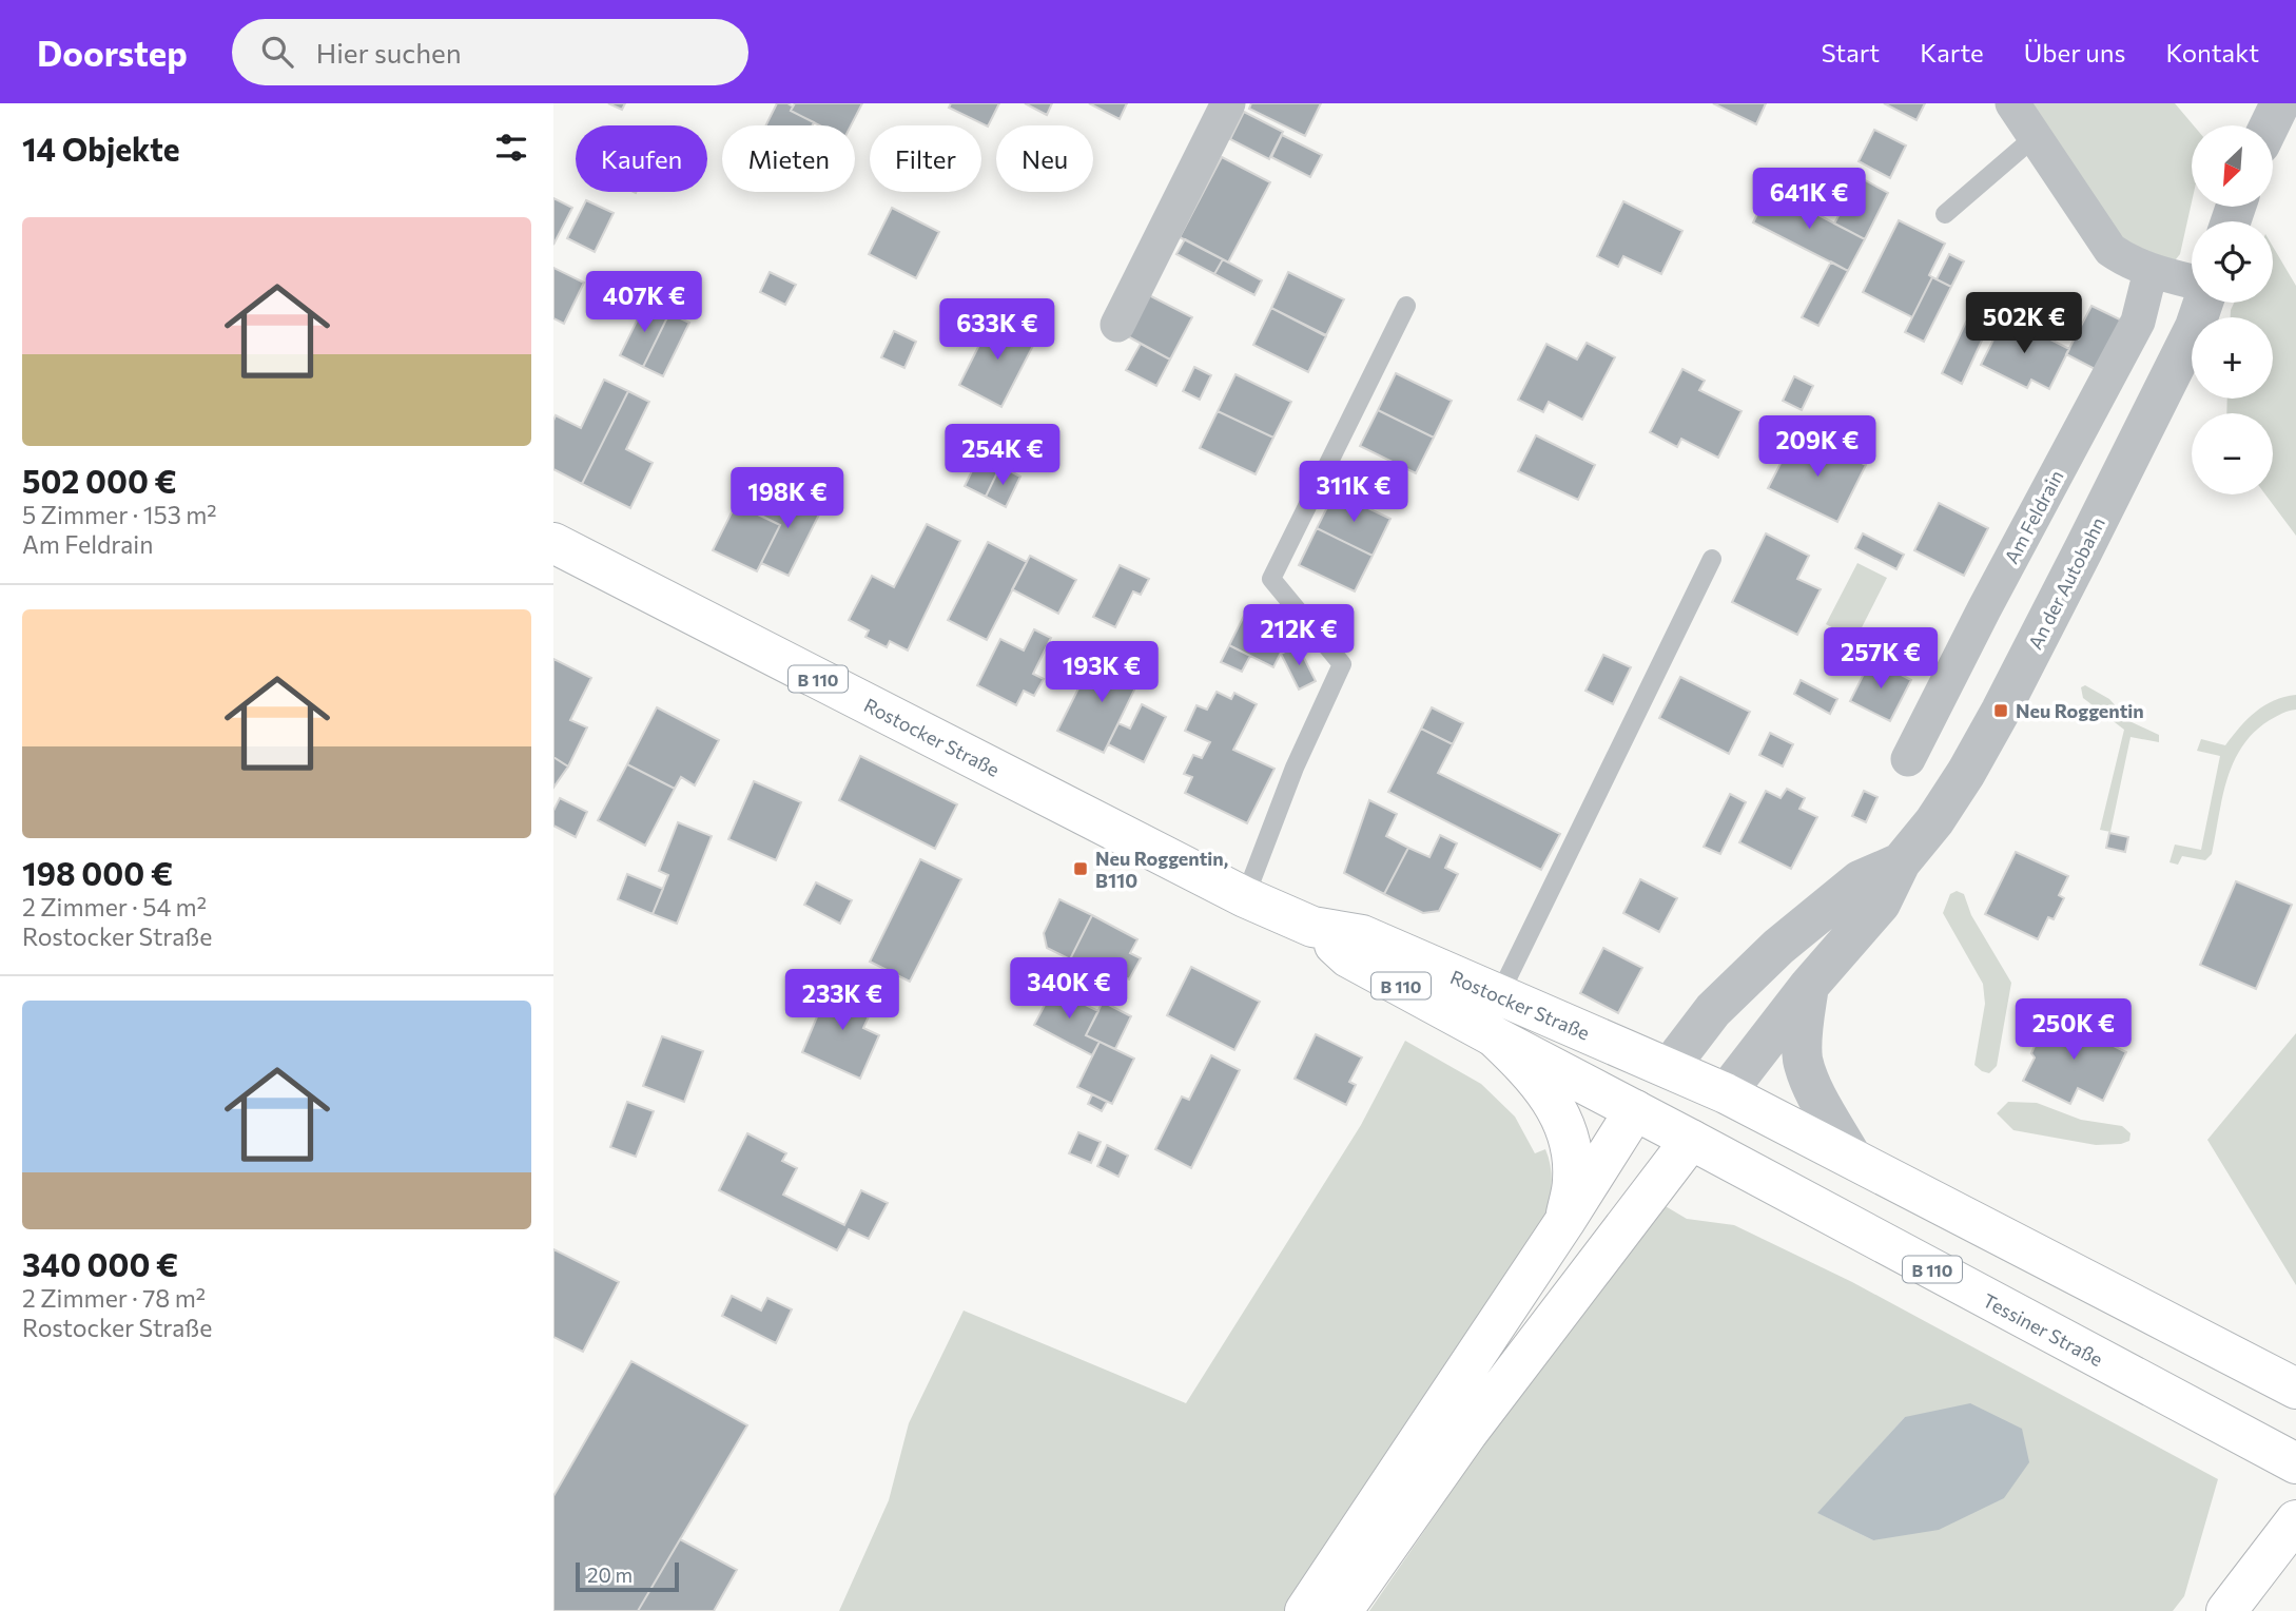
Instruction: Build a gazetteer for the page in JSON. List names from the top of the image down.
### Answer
{
  "streets": {
    "main road": ["B 110", "Rostocker Straße", "Tessiner Straße"],
    "street": ["Am Feldrain", "An der Autobahn"]
  },
  "crossings": [
    ["An der Autobahn", "B 110"],
    ["An der Autobahn", "Rostocker Straße"],
    ["B 110", "Rostocker Straße"],
    ["Rostocker Straße", "Tessiner Straße"]
  ],
  "places": {
    "transit": ["Neu Roggentin", "Neu Roggentin, B110"]
  },
  "scale_bar": "20 m",
  "north": "bottom left",
  "page": {
    "header": "Doorstep",
    "search": "Hier suchen",
    "nav": [
      "Start",
      "Karte",
      "Über uns",
      "Kontakt"
    ],
    "heading": "14 Objekte",
    "map_buttons": ["+", "−"],
    "chip": [
      "Kaufen",
      "Mieten",
      "Filter",
      "Neu"
    ],
    "price": [
      "641K €",
      "407K €",
      "502K €",
      "633K €",
      "209K €",
      "254K €",
      "311K €",
      "198K €",
      "212K €",
      "257K €",
      "193K €",
      "340K €",
      "233K €",
      "250K €"
    ],
    "list": [
      {
        "name": "502 000 €",
        "note": "5 Zimmer · 153 m² · Am Feldrain"
      },
      {
        "name": "198 000 €",
        "note": "2 Zimmer · 54 m² · Rostocker Straße"
      },
      {
        "name": "340 000 €",
        "note": "2 Zimmer · 78 m² · Rostocker Straße"
      }
    ],
    "scale": "20 m"
  }
}
